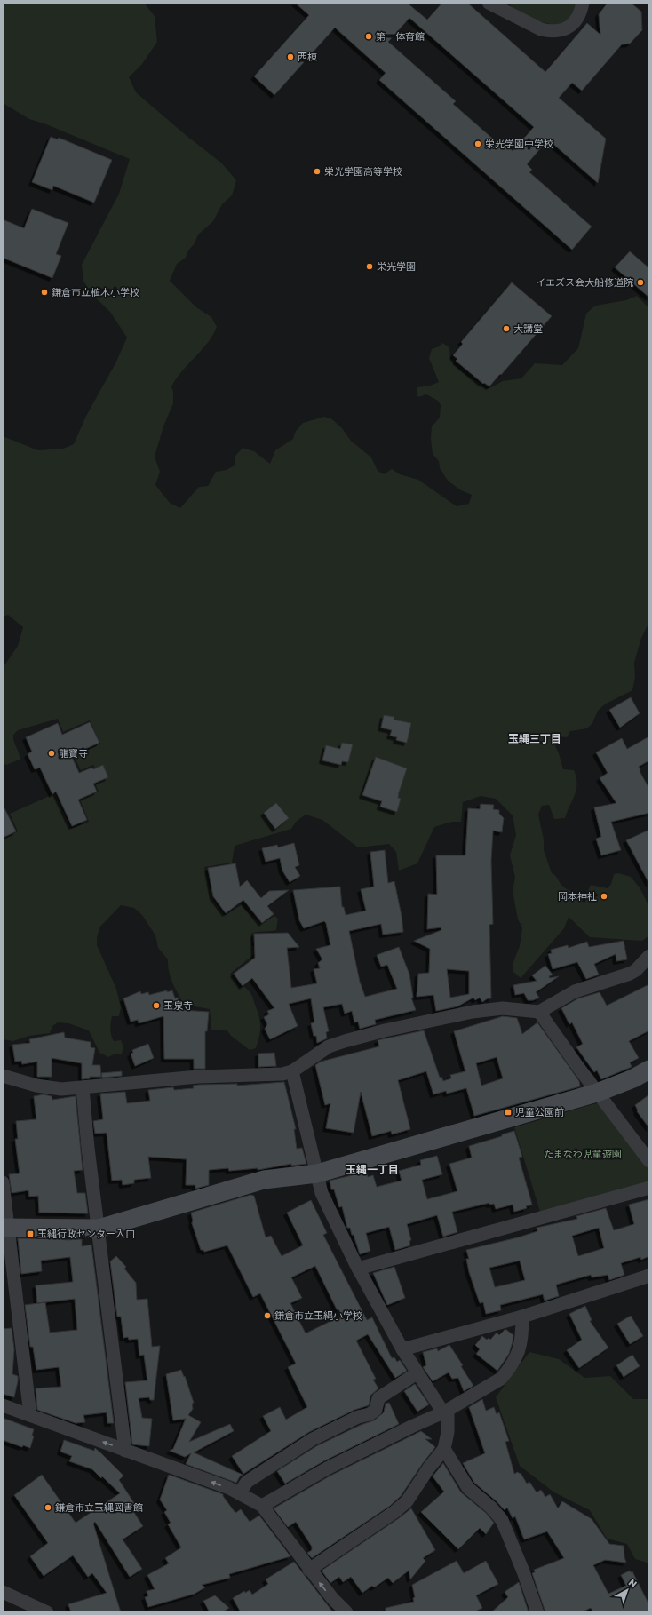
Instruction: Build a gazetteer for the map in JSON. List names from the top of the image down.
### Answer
{
  "districts": ["玉縄三丁目", "玉縄一丁目"],
  "parks": ["たまなわ児童遊園"],
  "places": {
    "other": [
      "第一体育館",
      "西棟",
      "栄光学園中学校",
      "栄光学園高等学校",
      "栄光学園",
      "イエズス会大船修道院",
      "鎌倉市立植木小学校",
      "大講堂",
      "龍寶寺",
      "岡本神社",
      "玉泉寺",
      "鎌倉市立玉縄小学校",
      "鎌倉市立玉縄図書館"
    ],
    "transit": ["児童公園前", "玉縄行政センター入口"]
  },
  "north": "top right"
}
